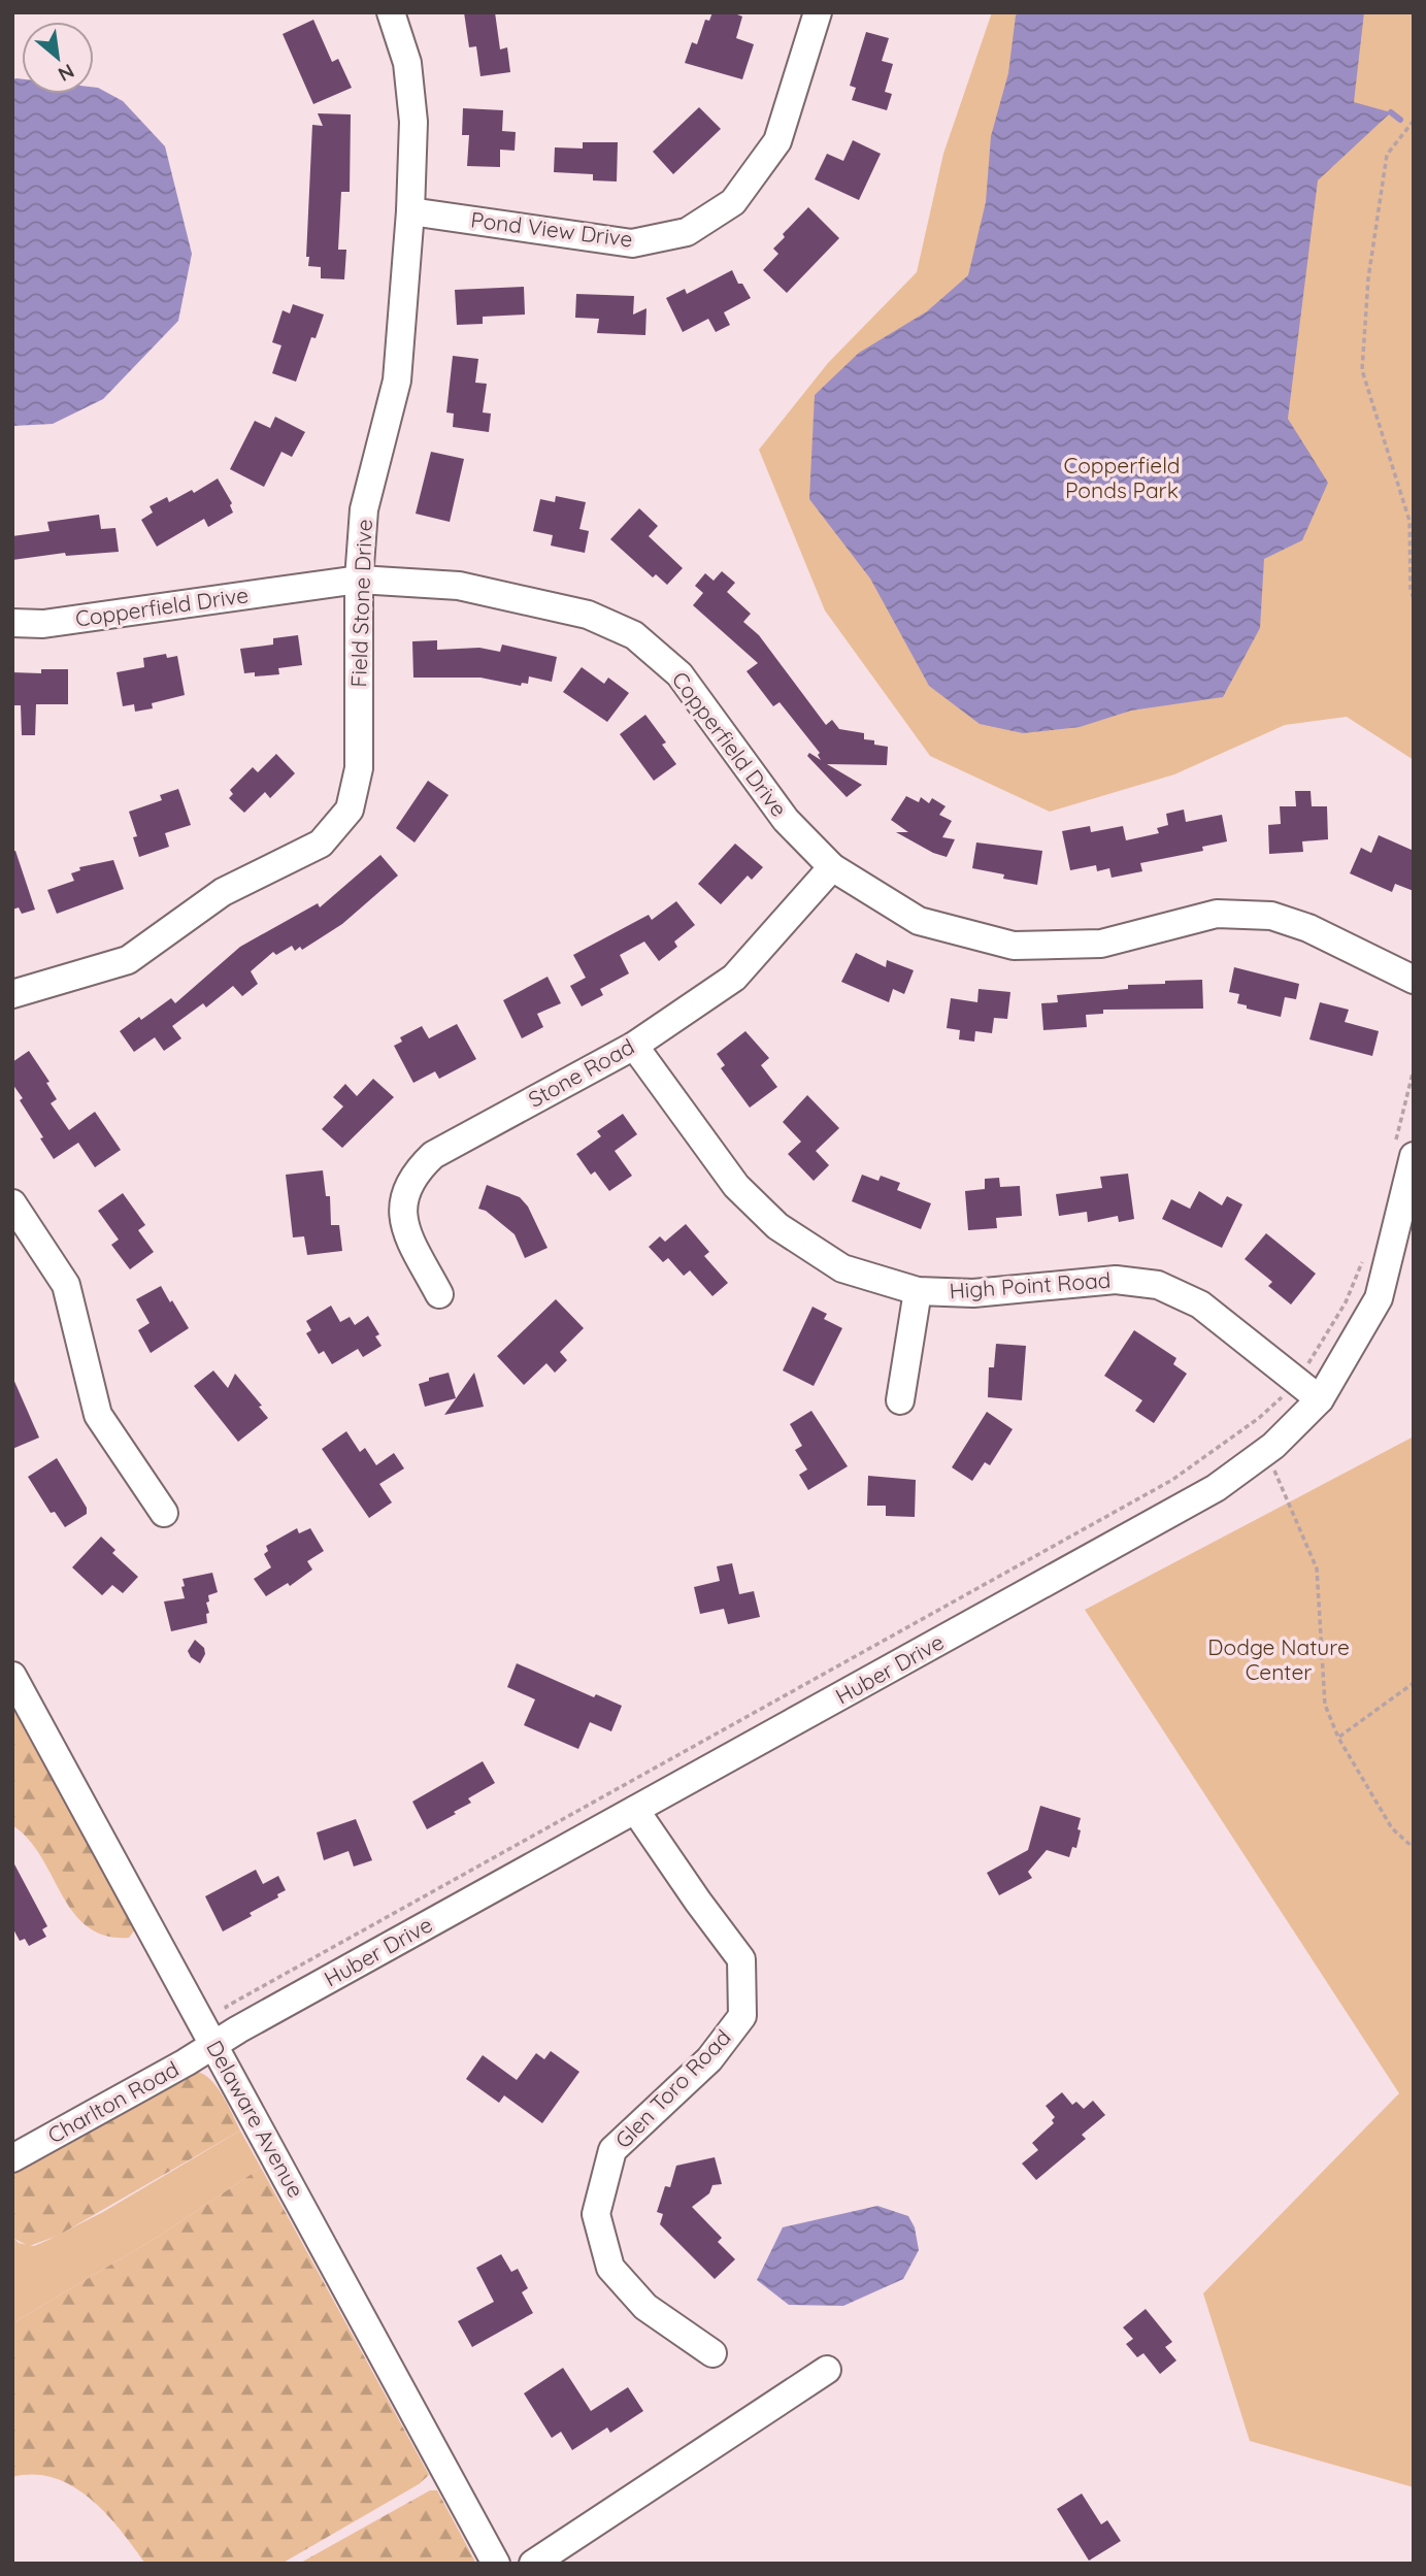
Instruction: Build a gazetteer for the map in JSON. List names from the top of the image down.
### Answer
{
  "streets": {
    "street": [
      "Pond View Drive",
      "Field Stone Drive",
      "Copperfield Drive",
      "Stone Road",
      "High Point Road",
      "Huber Drive",
      "Glen Toro Road",
      "Charlton Road",
      "Delaware Avenue"
    ]
  },
  "crossings": [
    ["Pond View Drive", "Field Stone Drive"],
    ["Field Stone Drive", "Copperfield Drive"],
    ["Copperfield Drive", "Stone Road"],
    ["Stone Road", "High Point Road"],
    ["High Point Road", "Huber Drive"],
    ["Huber Drive", "Glen Toro Road"],
    ["Huber Drive", "Charlton Road"],
    ["Huber Drive", "Delaware Avenue"],
    ["Charlton Road", "Delaware Avenue"]
  ],
  "parks": ["Copperfield Ponds Park", "Dodge Nature Center"],
  "north": "bottom right"
}
